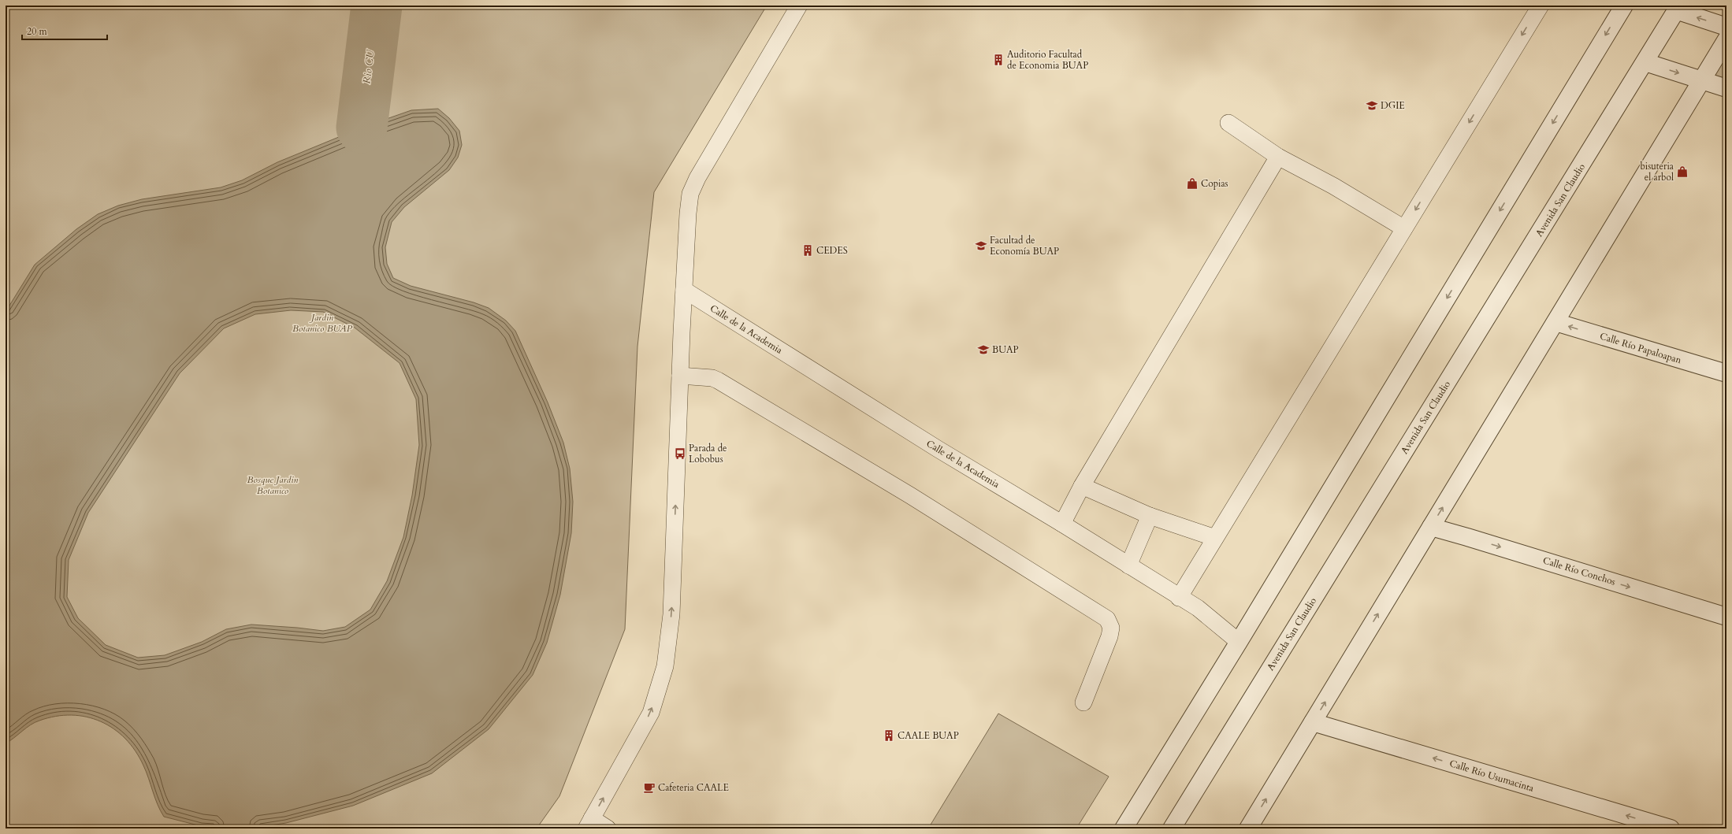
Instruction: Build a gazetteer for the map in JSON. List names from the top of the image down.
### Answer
{
  "streets": {
    "street": [
      "Avenida San Claudio",
      "Calle Río Papaloapan",
      "Calle Río Conchos",
      "Calle Río Usumacinta"
    ],
    "lane": ["Calle de la Academia"]
  },
  "one_way": ["Calle Río Papaloapan", "Calle Río Conchos", "Calle Río Usumacinta"],
  "water": ["Rio CU"],
  "parks": ["Jardin Botanico BUAP", "Bosque Jardin Botanico"],
  "places": {
    "building": ["Auditorio Facultad de Economia BUAP", "CEDES", "CAALE BUAP"],
    "school or university": ["DGIE", "Facultad de Economía BUAP", "BUAP"],
    "shop": ["bisuteria el arbol", "Copias"],
    "bus stop": ["Parada de Lobobus"],
    "cafe": ["Cafeteria CAALE"]
  },
  "scale_bar": "20 m"
}
